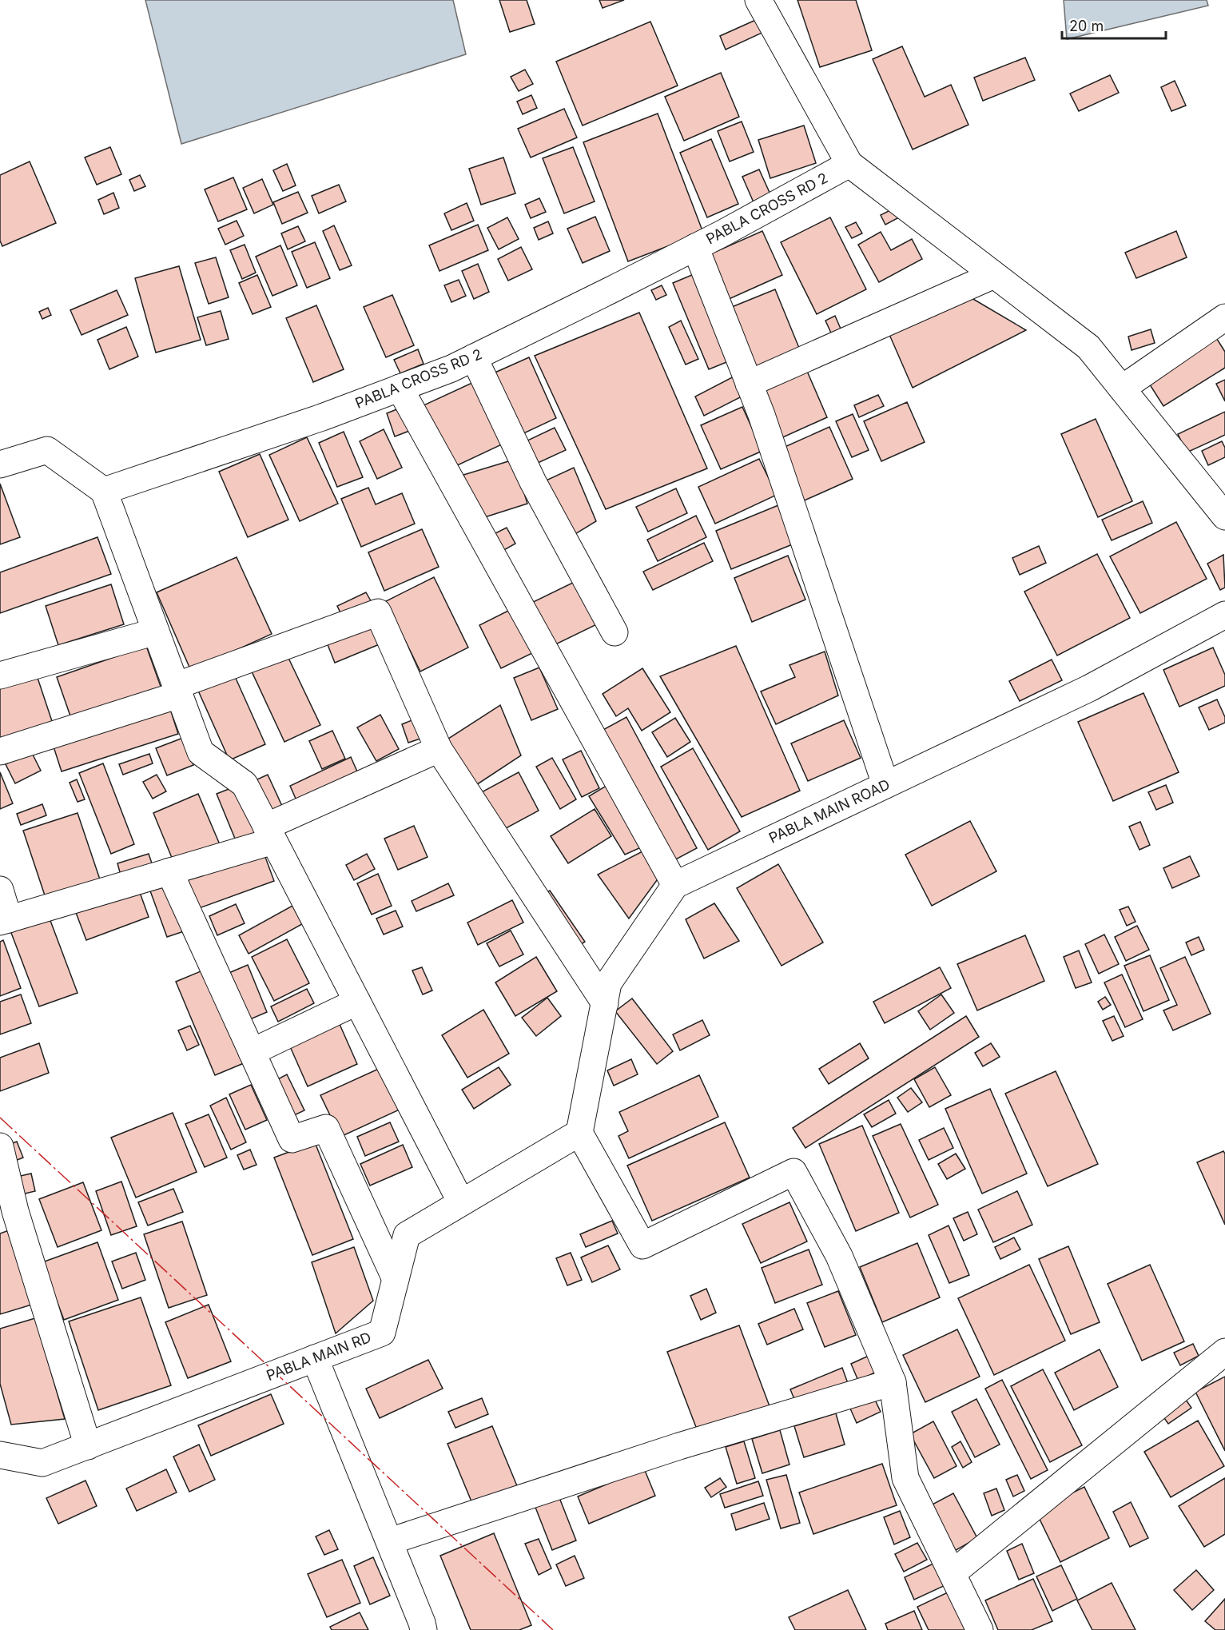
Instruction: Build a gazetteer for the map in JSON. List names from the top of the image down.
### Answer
{
  "streets": {
    "street": ["PABLA CROSS RD 2", "PABLA MAIN ROAD", "PABLA MAIN RD"]
  },
  "scale_bar": "20 m"
}
